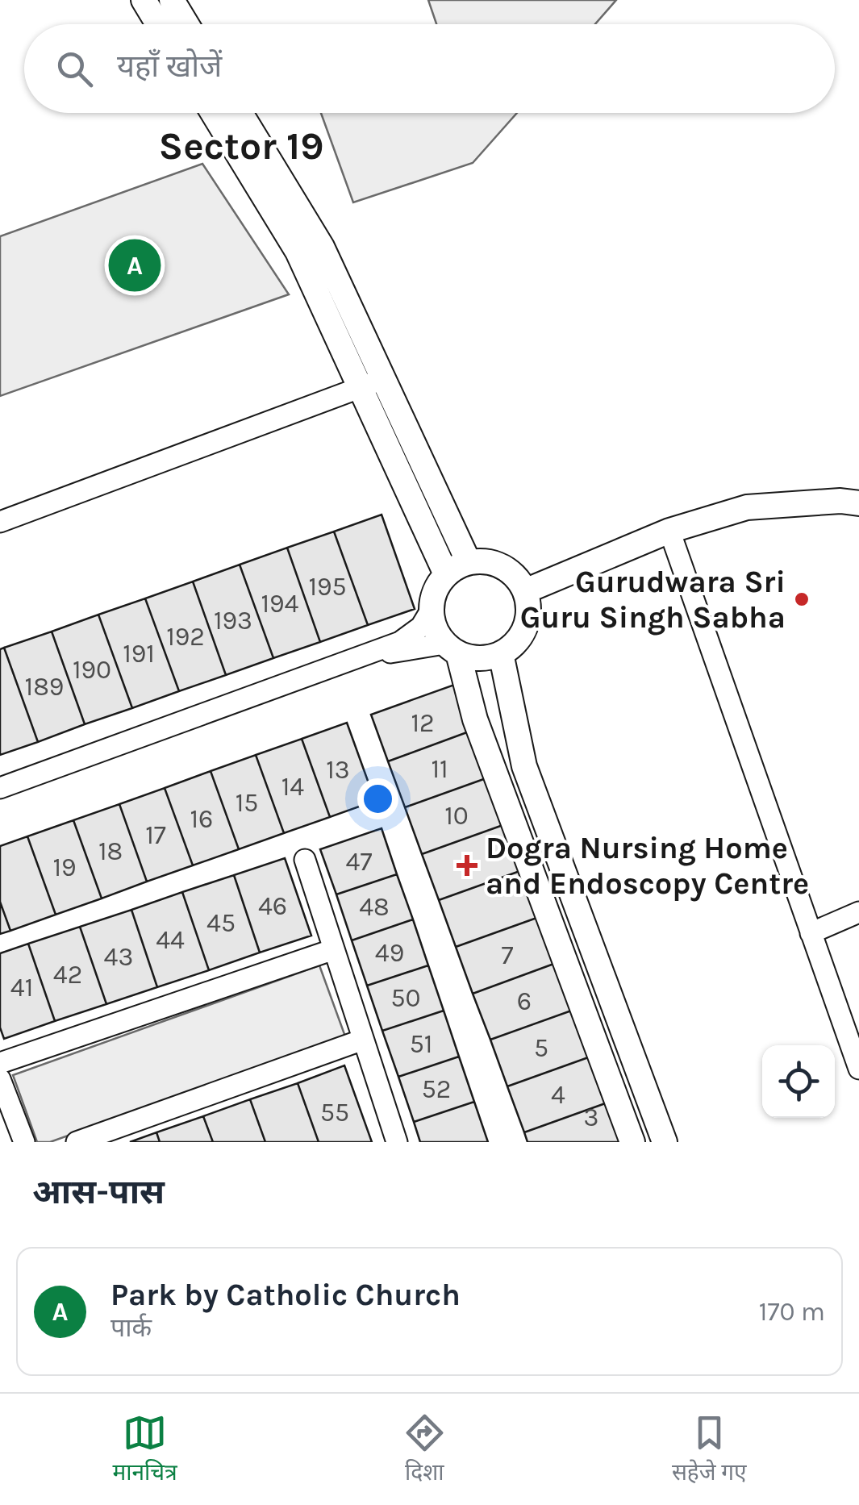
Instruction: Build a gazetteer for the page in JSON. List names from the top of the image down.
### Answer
{
  "districts": ["Sector 19"],
  "places": {
    "other": ["Gurudwara Sri Guru Singh Sabha"],
    "health": ["Dogra Nursing Home and Endoscopy Centre"]
  },
  "house_numbers": [
    "195",
    "194",
    "193",
    "192",
    "191",
    "190",
    "189",
    "12",
    "11",
    "13",
    "14",
    "15",
    "10",
    "16",
    "17",
    "18",
    "47",
    "19",
    "46",
    "48",
    "45",
    "44",
    "49",
    "7",
    "43",
    "42",
    "41",
    "50",
    "6",
    "51",
    "5",
    "52",
    "4",
    "55",
    "3"
  ],
  "page": {
    "search": "यहाँ खोजें",
    "pins": "A",
    "heading": "आस-पास",
    "list": [
      {
        "mark": "A",
        "name": "Park by Catholic Church",
        "note": "पार्क",
        "value": "170 m"
      }
    ],
    "nav": ["मानचित्र", "दिशा", "सहेजे गए"]
  }
}
